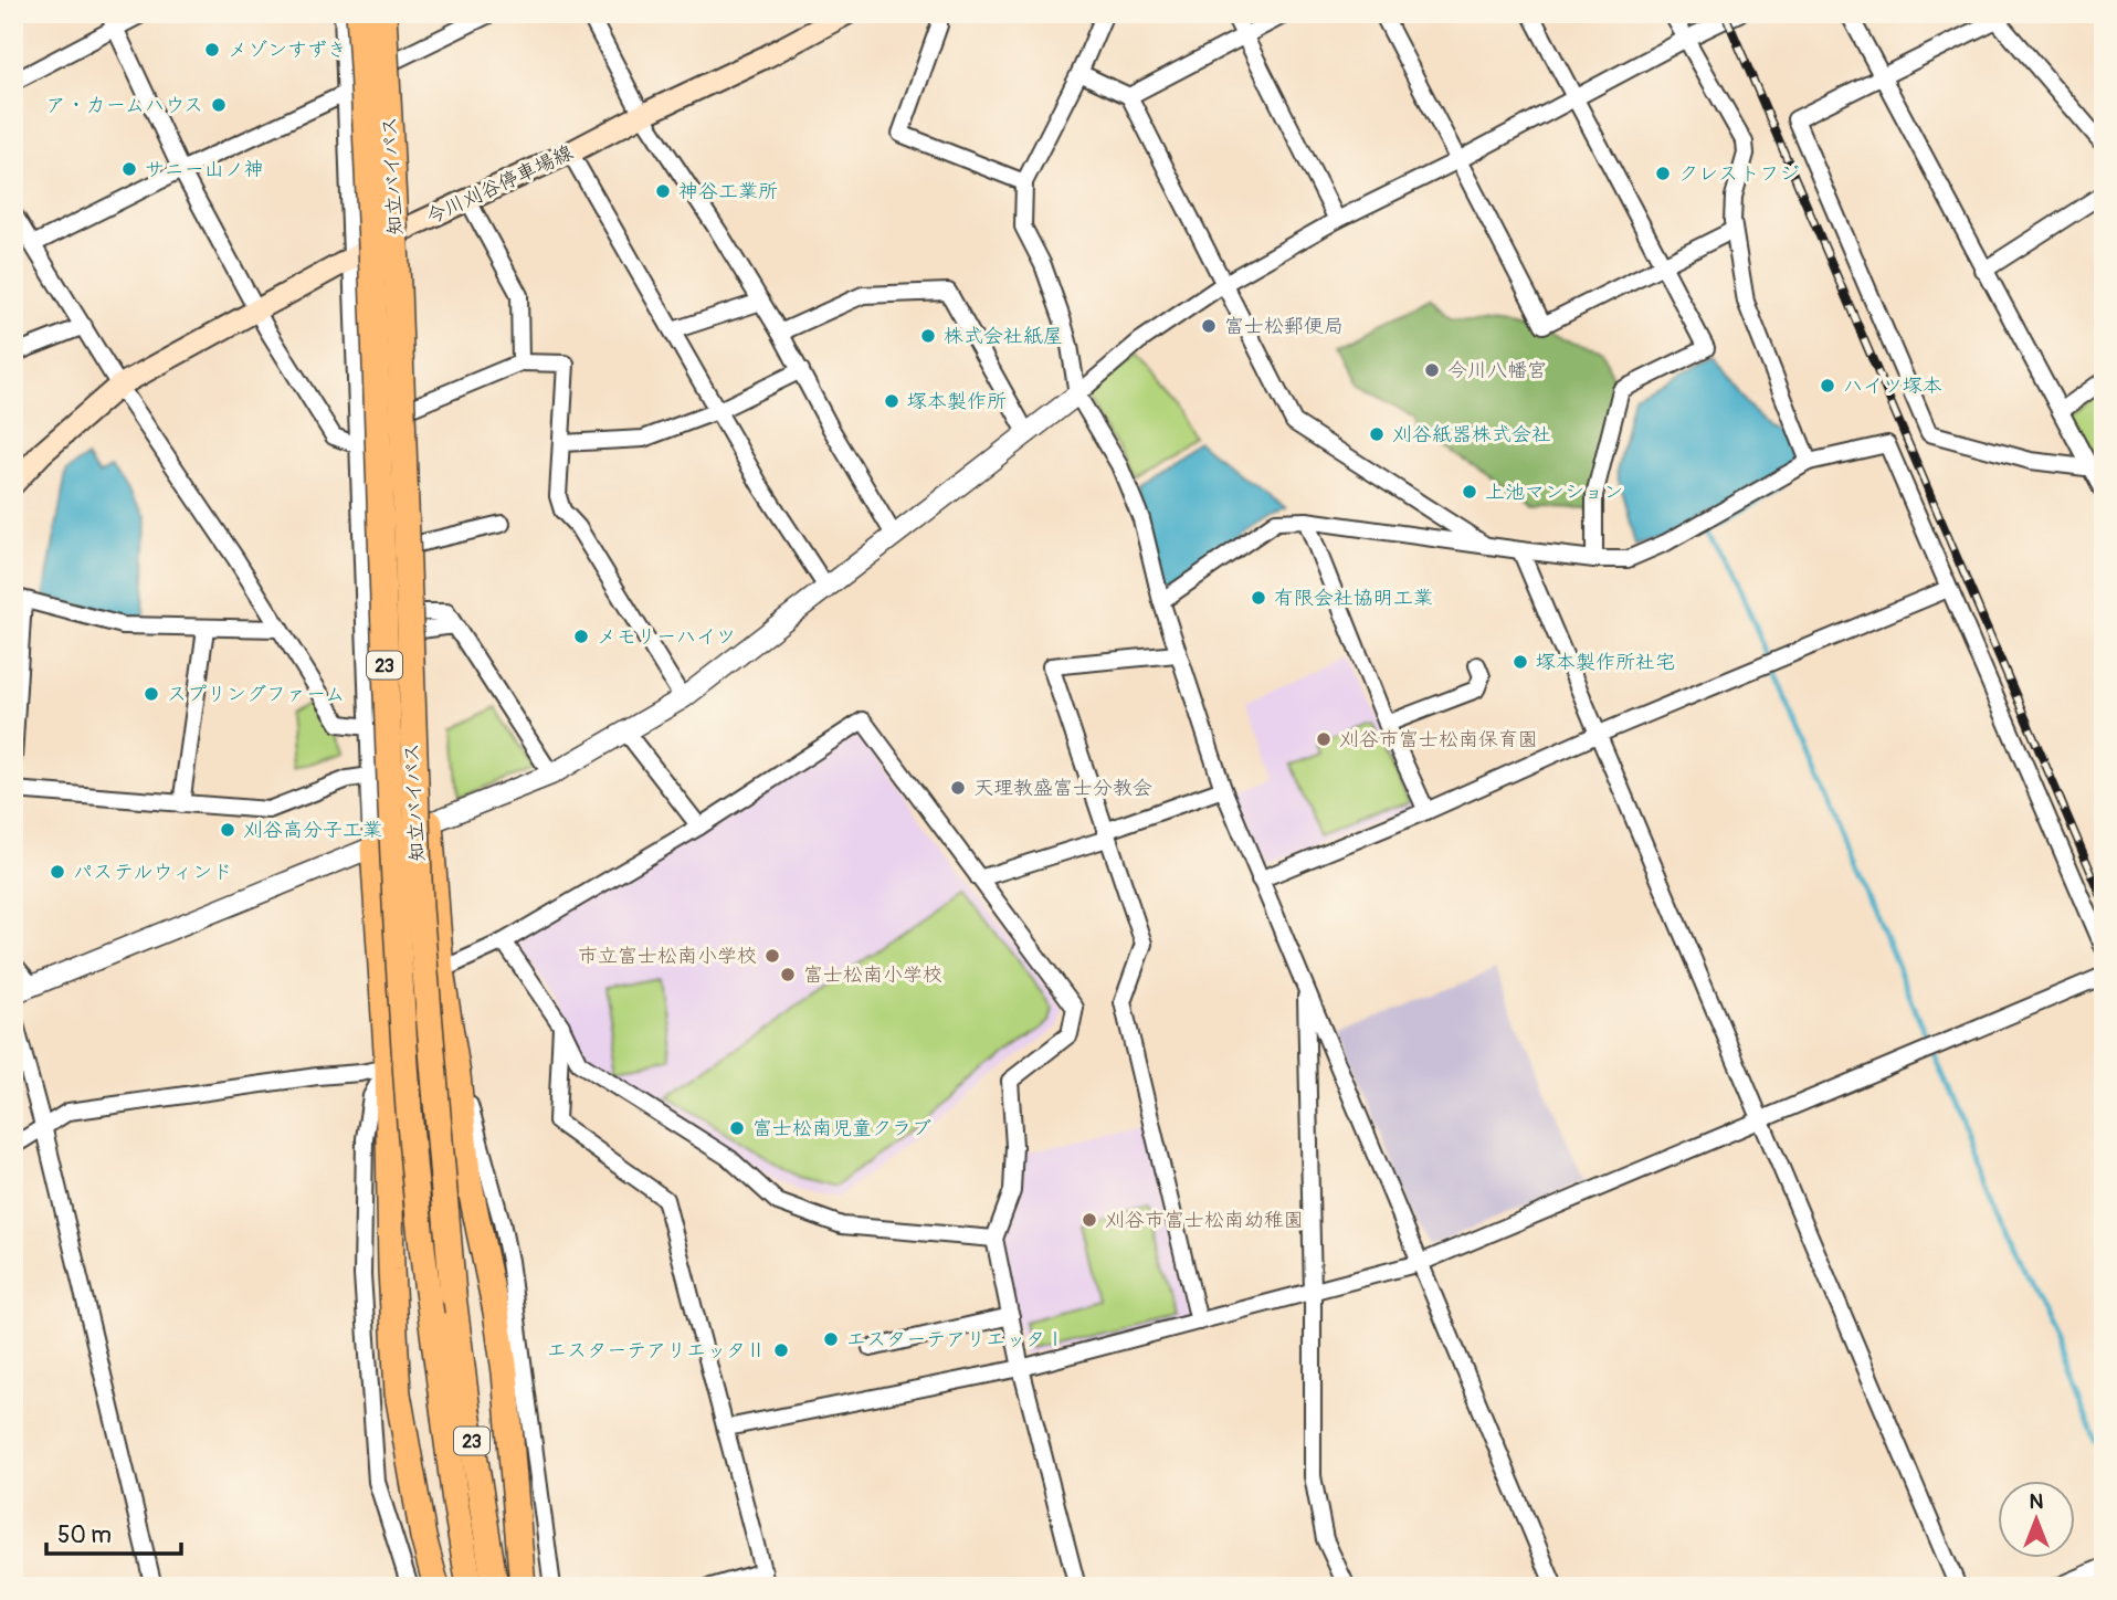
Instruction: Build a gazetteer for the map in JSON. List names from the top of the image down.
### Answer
{
  "streets": {
    "highway": ["知立バイパス", "23"],
    "main road": ["今川刈谷停車場線"]
  },
  "places": [
    "メゾンすずき",
    "ア・カームハウス",
    "サニー山ノ神",
    "クレストフジ",
    "神谷工業所",
    "富士松郵便局",
    "株式会社紙屋",
    "今川八幡宮",
    "ハイツ塚本",
    "塚本製作所",
    "刈谷紙器株式会社",
    "上池マンション",
    "有限会社協明工業",
    "メモリーハイツ",
    "塚本製作所社宅",
    "スプリングファーム",
    "刈谷市富士松南保育園",
    "天理教盛富士分教会",
    "刈谷高分子工業",
    "パステルウィンド",
    "市立富士松南小学校",
    "富士松南小学校",
    "富士松南児童クラブ",
    "刈谷市富士松南幼稚園",
    "エスターテアリエッタⅠ",
    "エスターテアリエッタⅡ"
  ],
  "scale_bar": "50 m",
  "north": "top"
}
